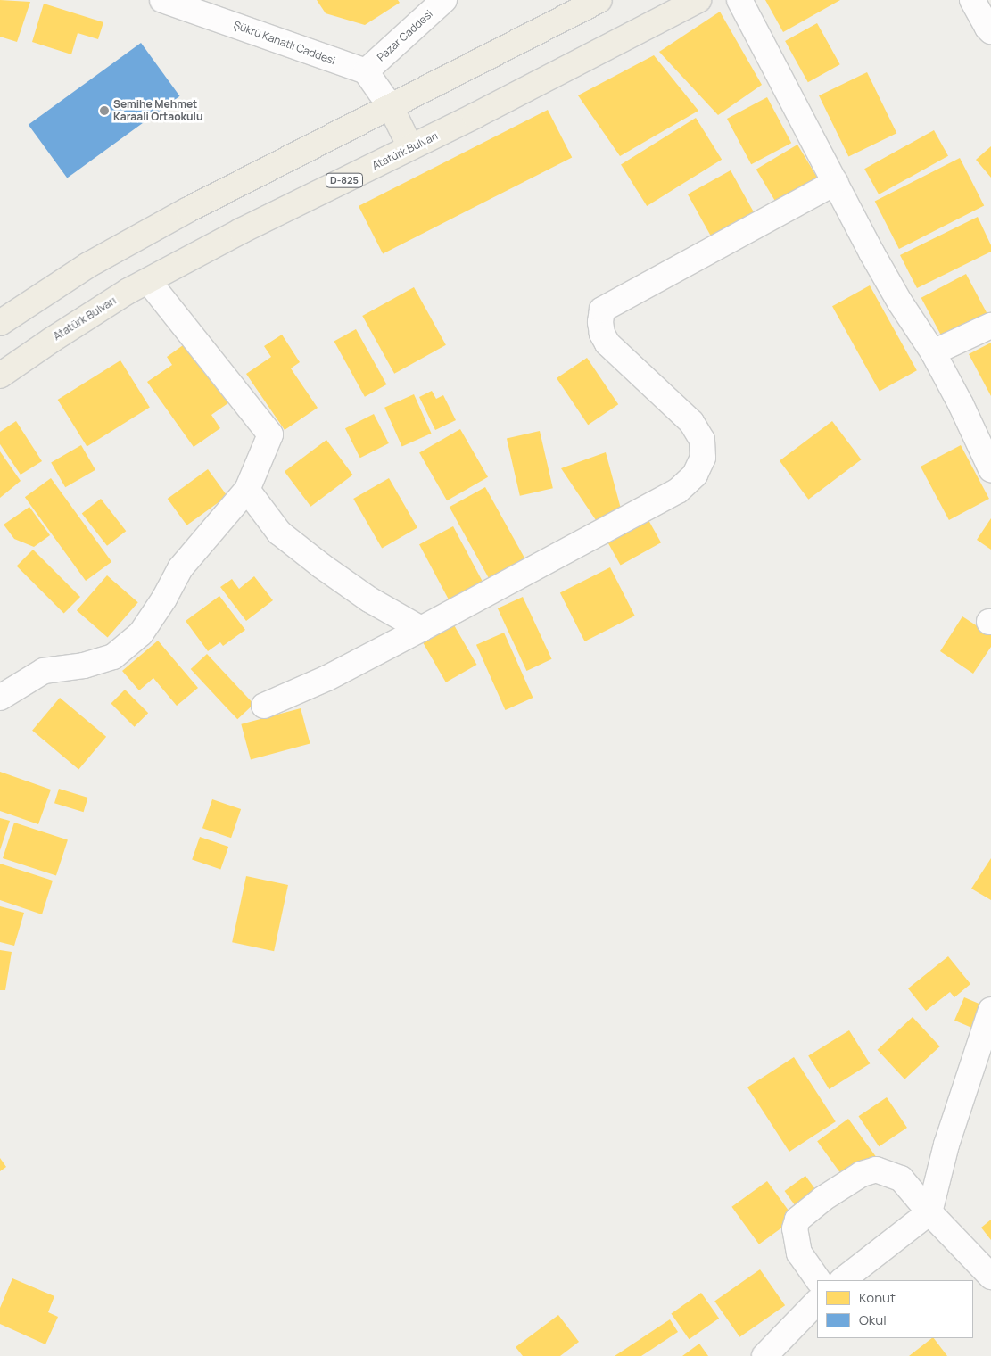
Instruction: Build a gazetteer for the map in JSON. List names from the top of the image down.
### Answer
{
  "streets": {
    "highway": ["Atatürk Bulvarı", "D-825"],
    "street": ["Pazar Caddesi", "Şükrü Kanatlı Caddesi"]
  },
  "crossings": [
    ["Pazar Caddesi", "Şükrü Kanatlı Caddesi"]
  ],
  "places": ["Semihe Mehmet Karaali Ortaokulu"],
  "legend": ["Konut", "Okul"]
}
